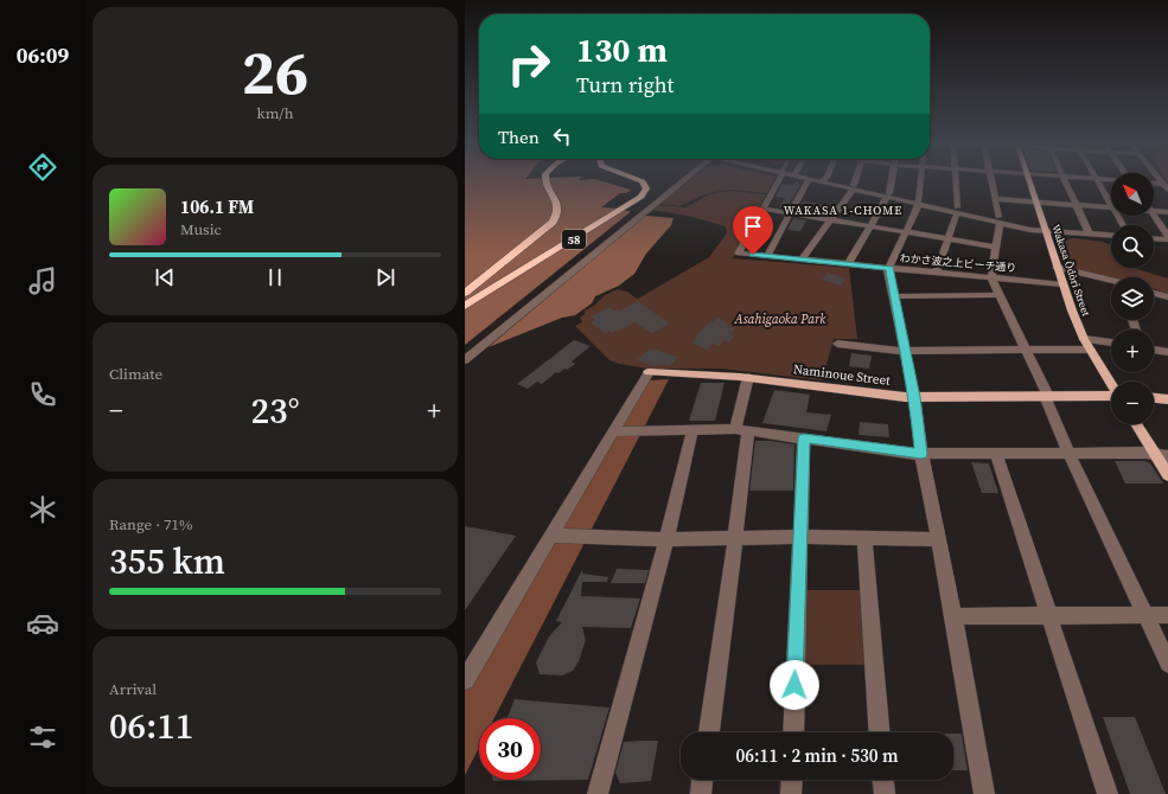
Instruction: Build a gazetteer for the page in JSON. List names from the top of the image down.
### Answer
{
  "streets": {
    "highway": ["58"],
    "main road": ["Wakasa Ōdōri Street", "Naminoue Street"],
    "street": ["わかさ波之上ビーチ通り"]
  },
  "crossings": [
    ["わかさ波之上ビーチ通り", "Wakasa Ōdōri Street"]
  ],
  "districts": ["WAKASA 1-CHOME"],
  "parks": ["Asahigaoka Park"],
  "north": "top left",
  "page": {
    "tabs": "06:09",
    "tile": [
      ["26", "km/h"],
      "Climate",
      ["Range · 71%", "355 km"],
      ["Arrival", "06:11"]
    ],
    "turn": ["130 m", "Turn right"],
    "then": "Then",
    "map_buttons": ["+", "−"],
    "song": ["106.1 FM", "Music"],
    "heat": ["−", "23°", "+"],
    "limit": "30",
    "trip": "06:11 · 2 min · 530 m"
  }
}
